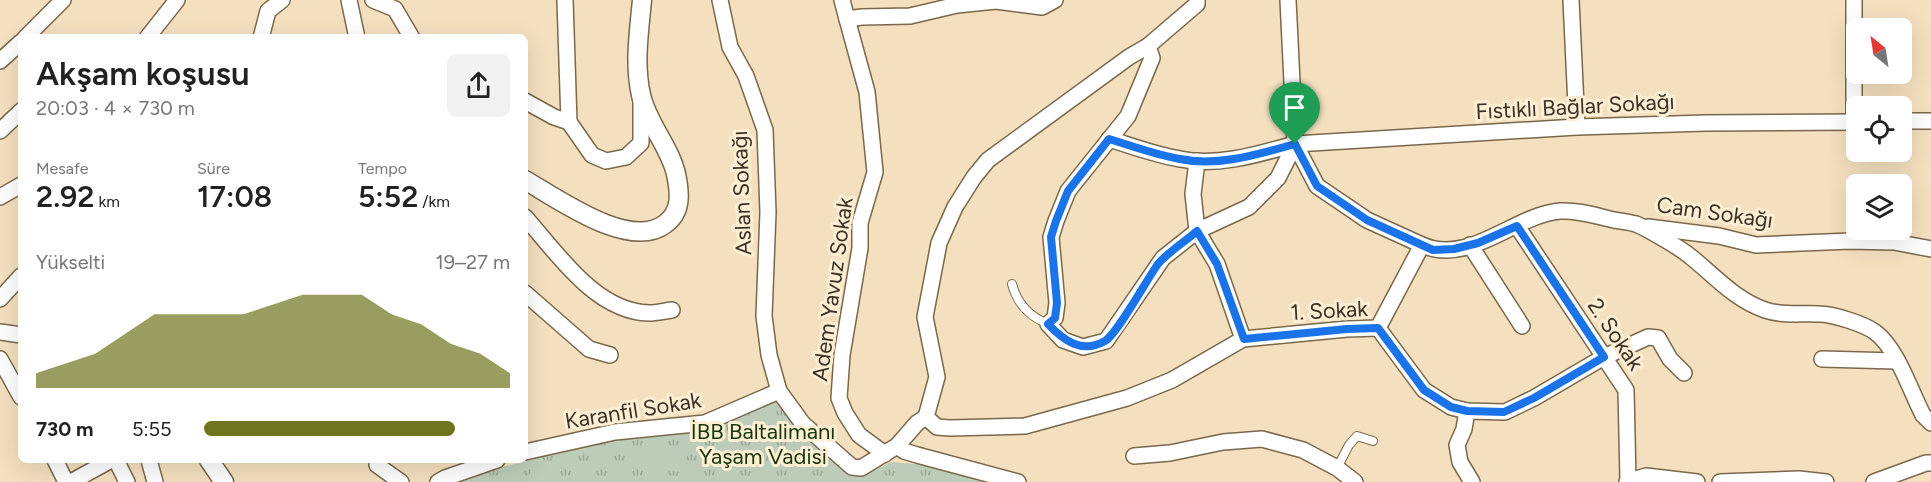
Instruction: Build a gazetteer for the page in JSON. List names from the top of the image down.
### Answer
{
  "streets": {
    "street": [
      "Fıstıklı Bağlar Sokağı",
      "Aslan Sokağı",
      "Cam Sokağı",
      "Adem Yavuz Sokak",
      "1. Sokak",
      "2. Sokak",
      "Karanfil Sokak"
    ]
  },
  "crossings": [
    ["Aslan Sokağı", "Karanfil Sokak"],
    ["1. Sokak", "2. Sokak"]
  ],
  "parks": ["İBB Baltalimanı Yaşam Vadisi"],
  "north": "top left",
  "page": {
    "heading": ["Akşam koşusu", "20:03 · 4 × 730 m"],
    "stats": [
      ["Mesafe", "2.92 km"],
      ["Süre", "17:08"],
      ["Tempo", "5:52 /km"]
    ],
    "chart": ["Yükselti", "19–27 m"],
    "list": [
      {
        "name": "730 m",
        "note": "5:55"
      }
    ]
  }
}
